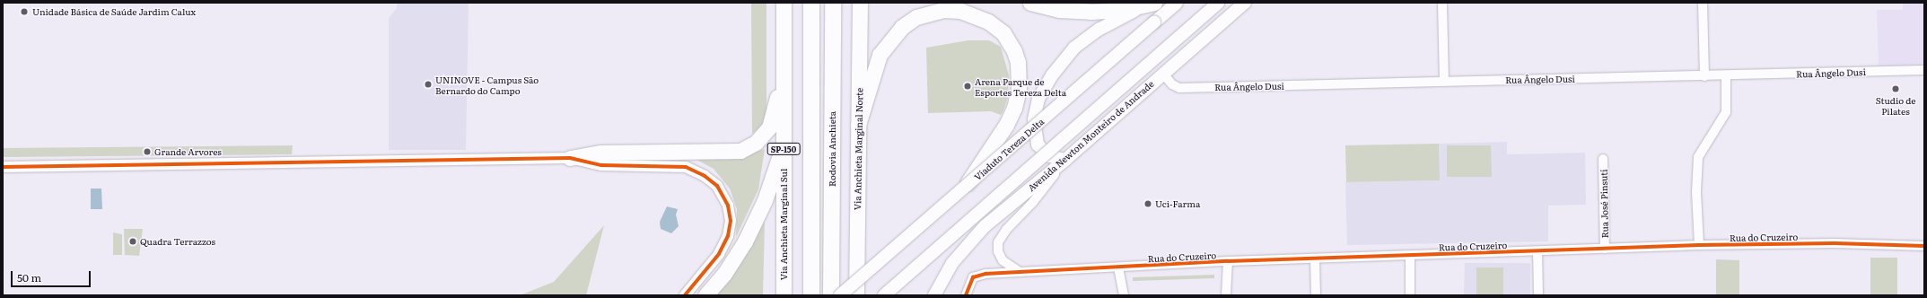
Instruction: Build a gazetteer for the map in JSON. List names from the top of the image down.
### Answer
{
  "streets": {
    "highway": [
      "SP-150",
      "Rodovia Anchieta",
      "Via Anchieta Marginal Norte",
      "Via Anchieta Marginal Sul"
    ],
    "main road": ["Avenida Newton Monteiro de Andrade", "Viaduto Tereza Delta"],
    "street": ["Rua Ângelo Dusi", "Rua José Pinsuti", "Rua do Cruzeiro"]
  },
  "crossings": [
    ["Rua Ângelo Dusi", "Avenida Newton Monteiro de Andrade"],
    ["Rua José Pinsuti", "Rua do Cruzeiro"]
  ],
  "places": [
    "Unidade Básica de Saúde Jardim Calux",
    "UNINOVE - Campus São Bernardo do Campo",
    "Arena Parque de Esportes Tereza Delta",
    "Studio de Pilates",
    "Grande Arvores",
    "Uci-Farma",
    "Quadra Terrazzos"
  ],
  "scale_bar": "50 m"
}
